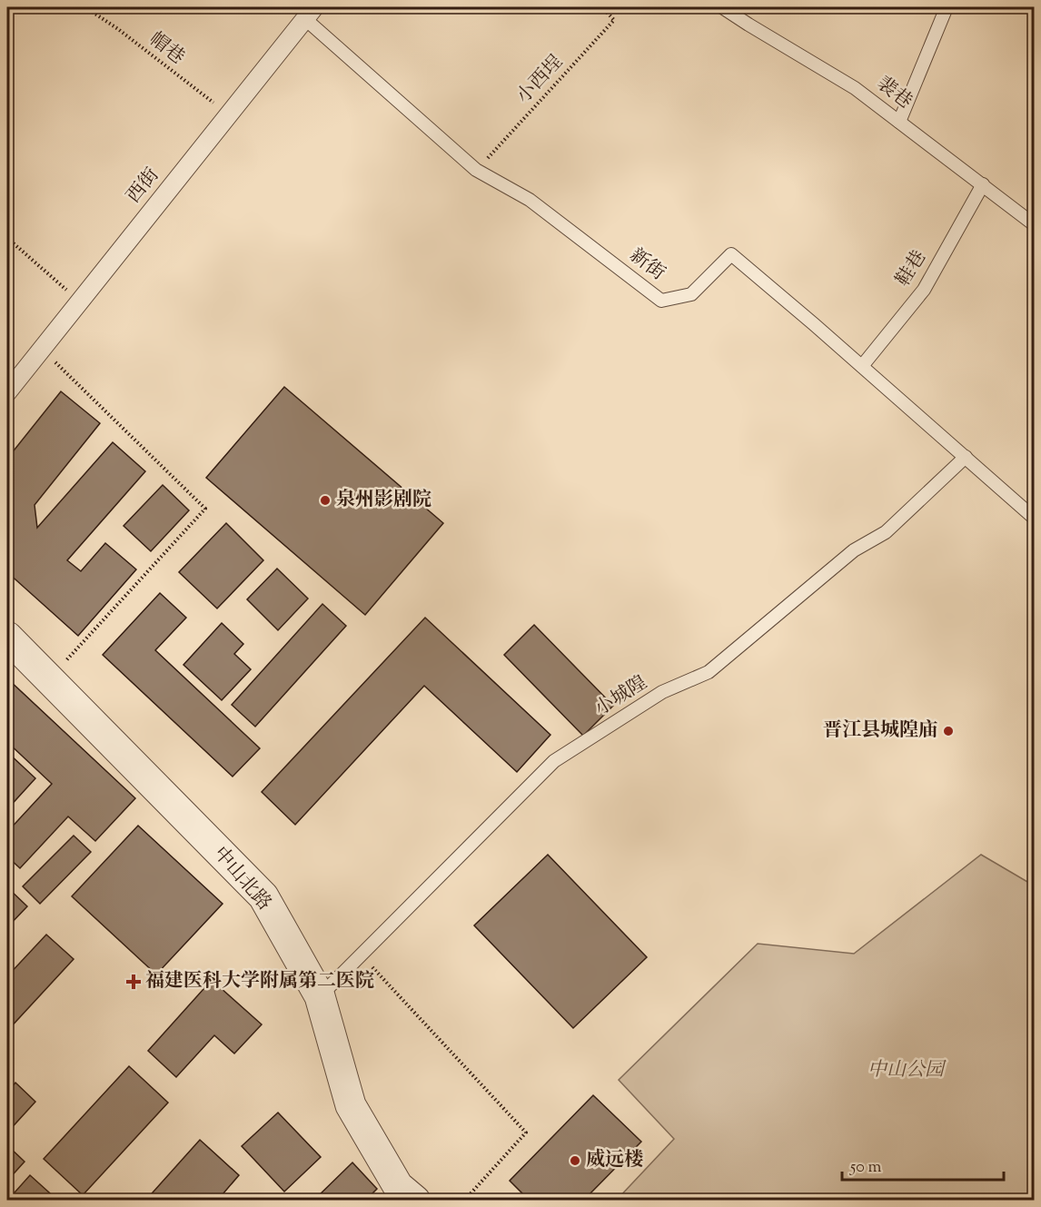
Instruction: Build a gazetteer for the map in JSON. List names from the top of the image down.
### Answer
{
  "streets": {
    "street": ["西街", "中山北路"],
    "lane": [
      "裴巷",
      "新街",
      "鞋巷",
      "小城隍"
    ],
    "path": ["帽巷", "小西埕"]
  },
  "crossings": [
    ["帽巷", "西街"],
    ["小西埕", "新街"],
    ["裴巷", "鞋巷"],
    ["西街", "新街"],
    ["新街", "鞋巷"],
    ["新街", "小城隍"],
    ["小城隍", "中山北路"]
  ],
  "parks": ["中山公园"],
  "places": {
    "other": ["泉州影剧院", "晋江县城隍庙", "威远楼"],
    "health": ["福建医科大学附属第二医院"]
  },
  "scale_bar": "50 m"
}
